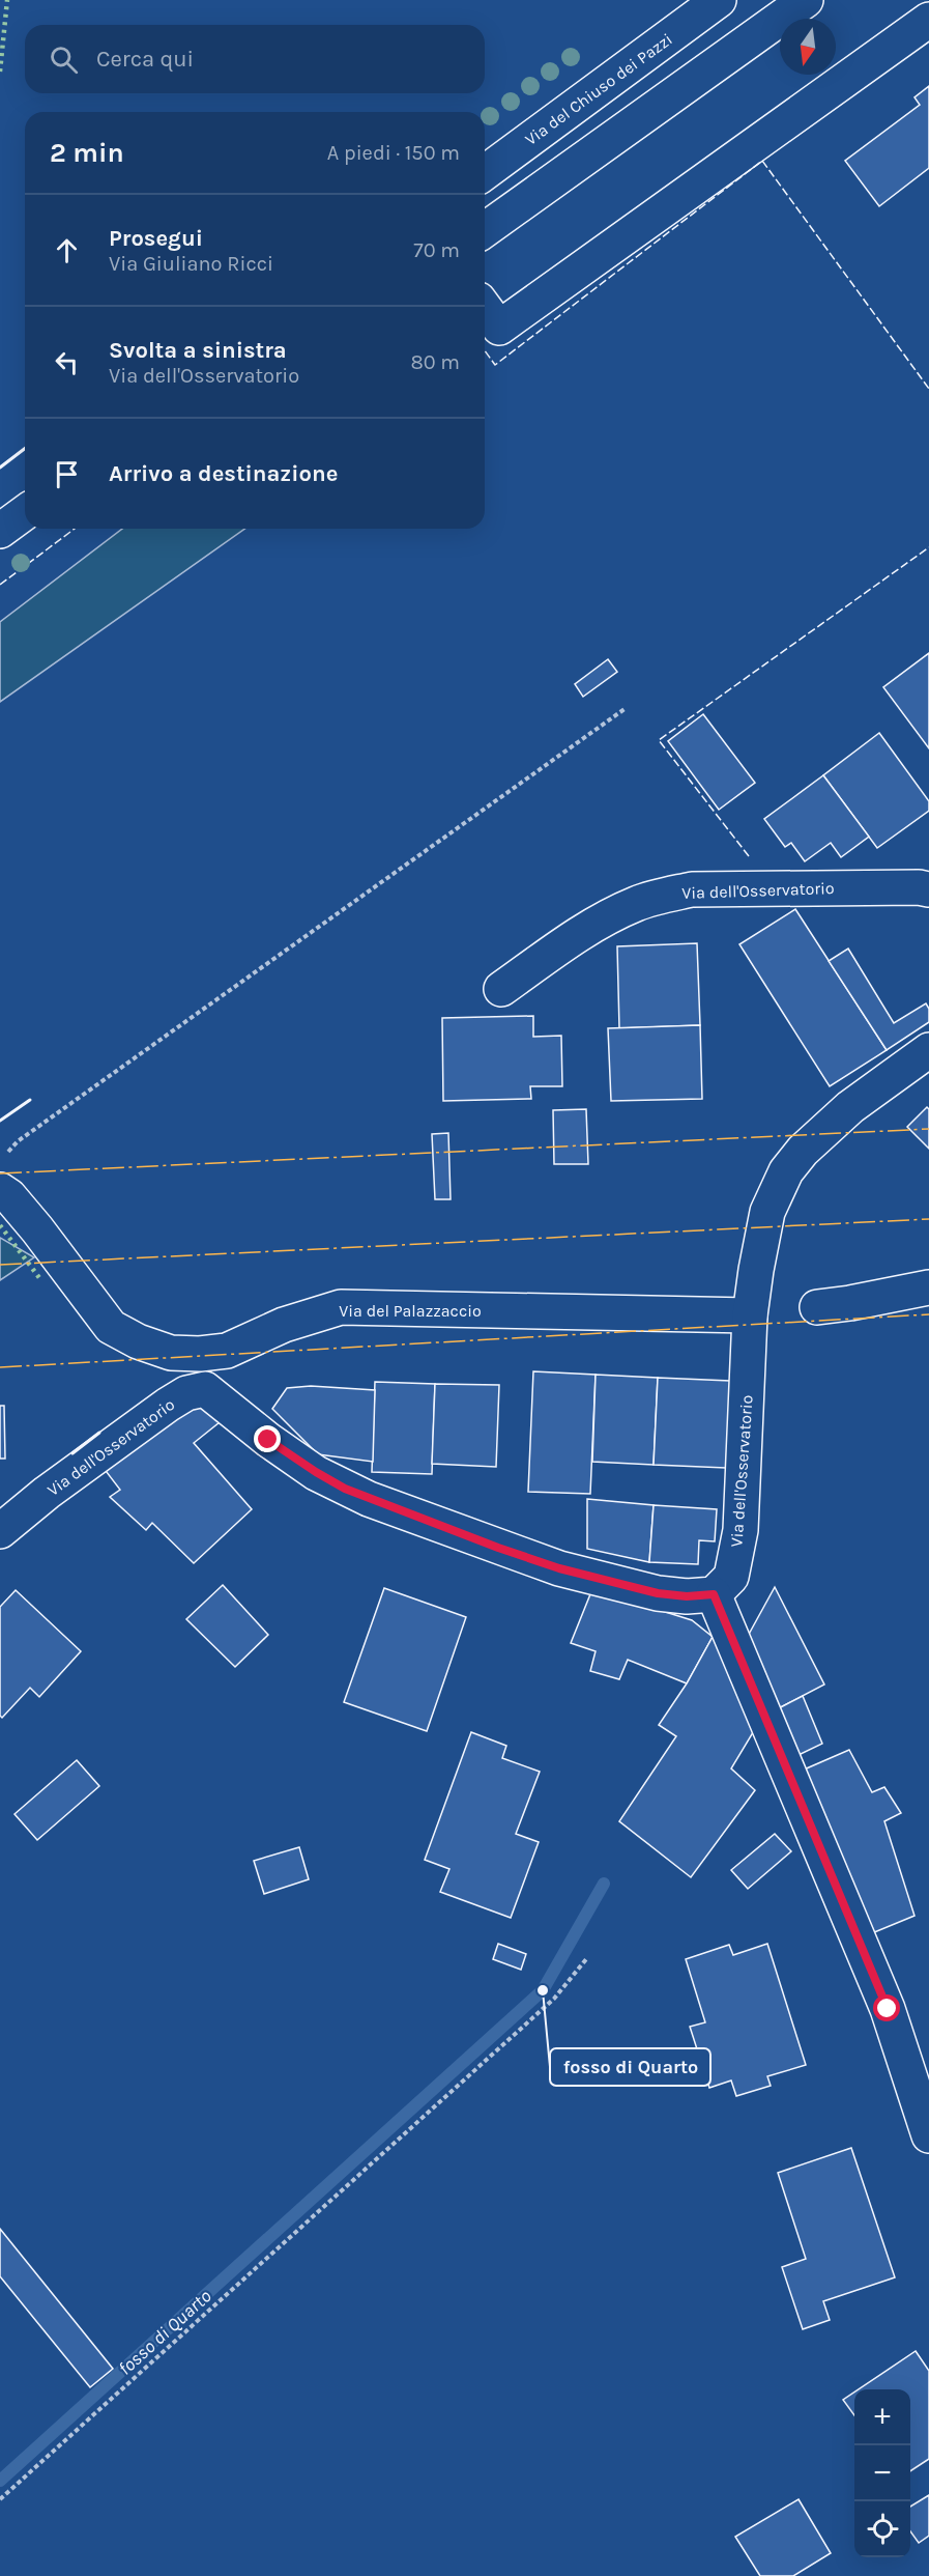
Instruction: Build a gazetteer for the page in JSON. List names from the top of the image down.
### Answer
{
  "streets": {
    "street": ["Via del Chiuso dei Pazzi", "Via dell'Osservatorio", "Via del Palazzaccio"]
  },
  "crossings": [
    ["Via dell'Osservatorio", "Via del Palazzaccio"]
  ],
  "water": ["fosso di Quarto"],
  "places": ["fosso di Quarto"],
  "north": "bottom",
  "page": {
    "search": "Cerca qui",
    "heading": ["2 min", "A piedi · 150 m"],
    "list": [
      ["Prosegui", "Via Giuliano Ricci", "70 m"],
      ["Svolta a sinistra", "Via dell'Osservatorio", "80 m"],
      "Arrivo a destinazione"
    ],
    "map_buttons": ["+", "−"]
  }
}
